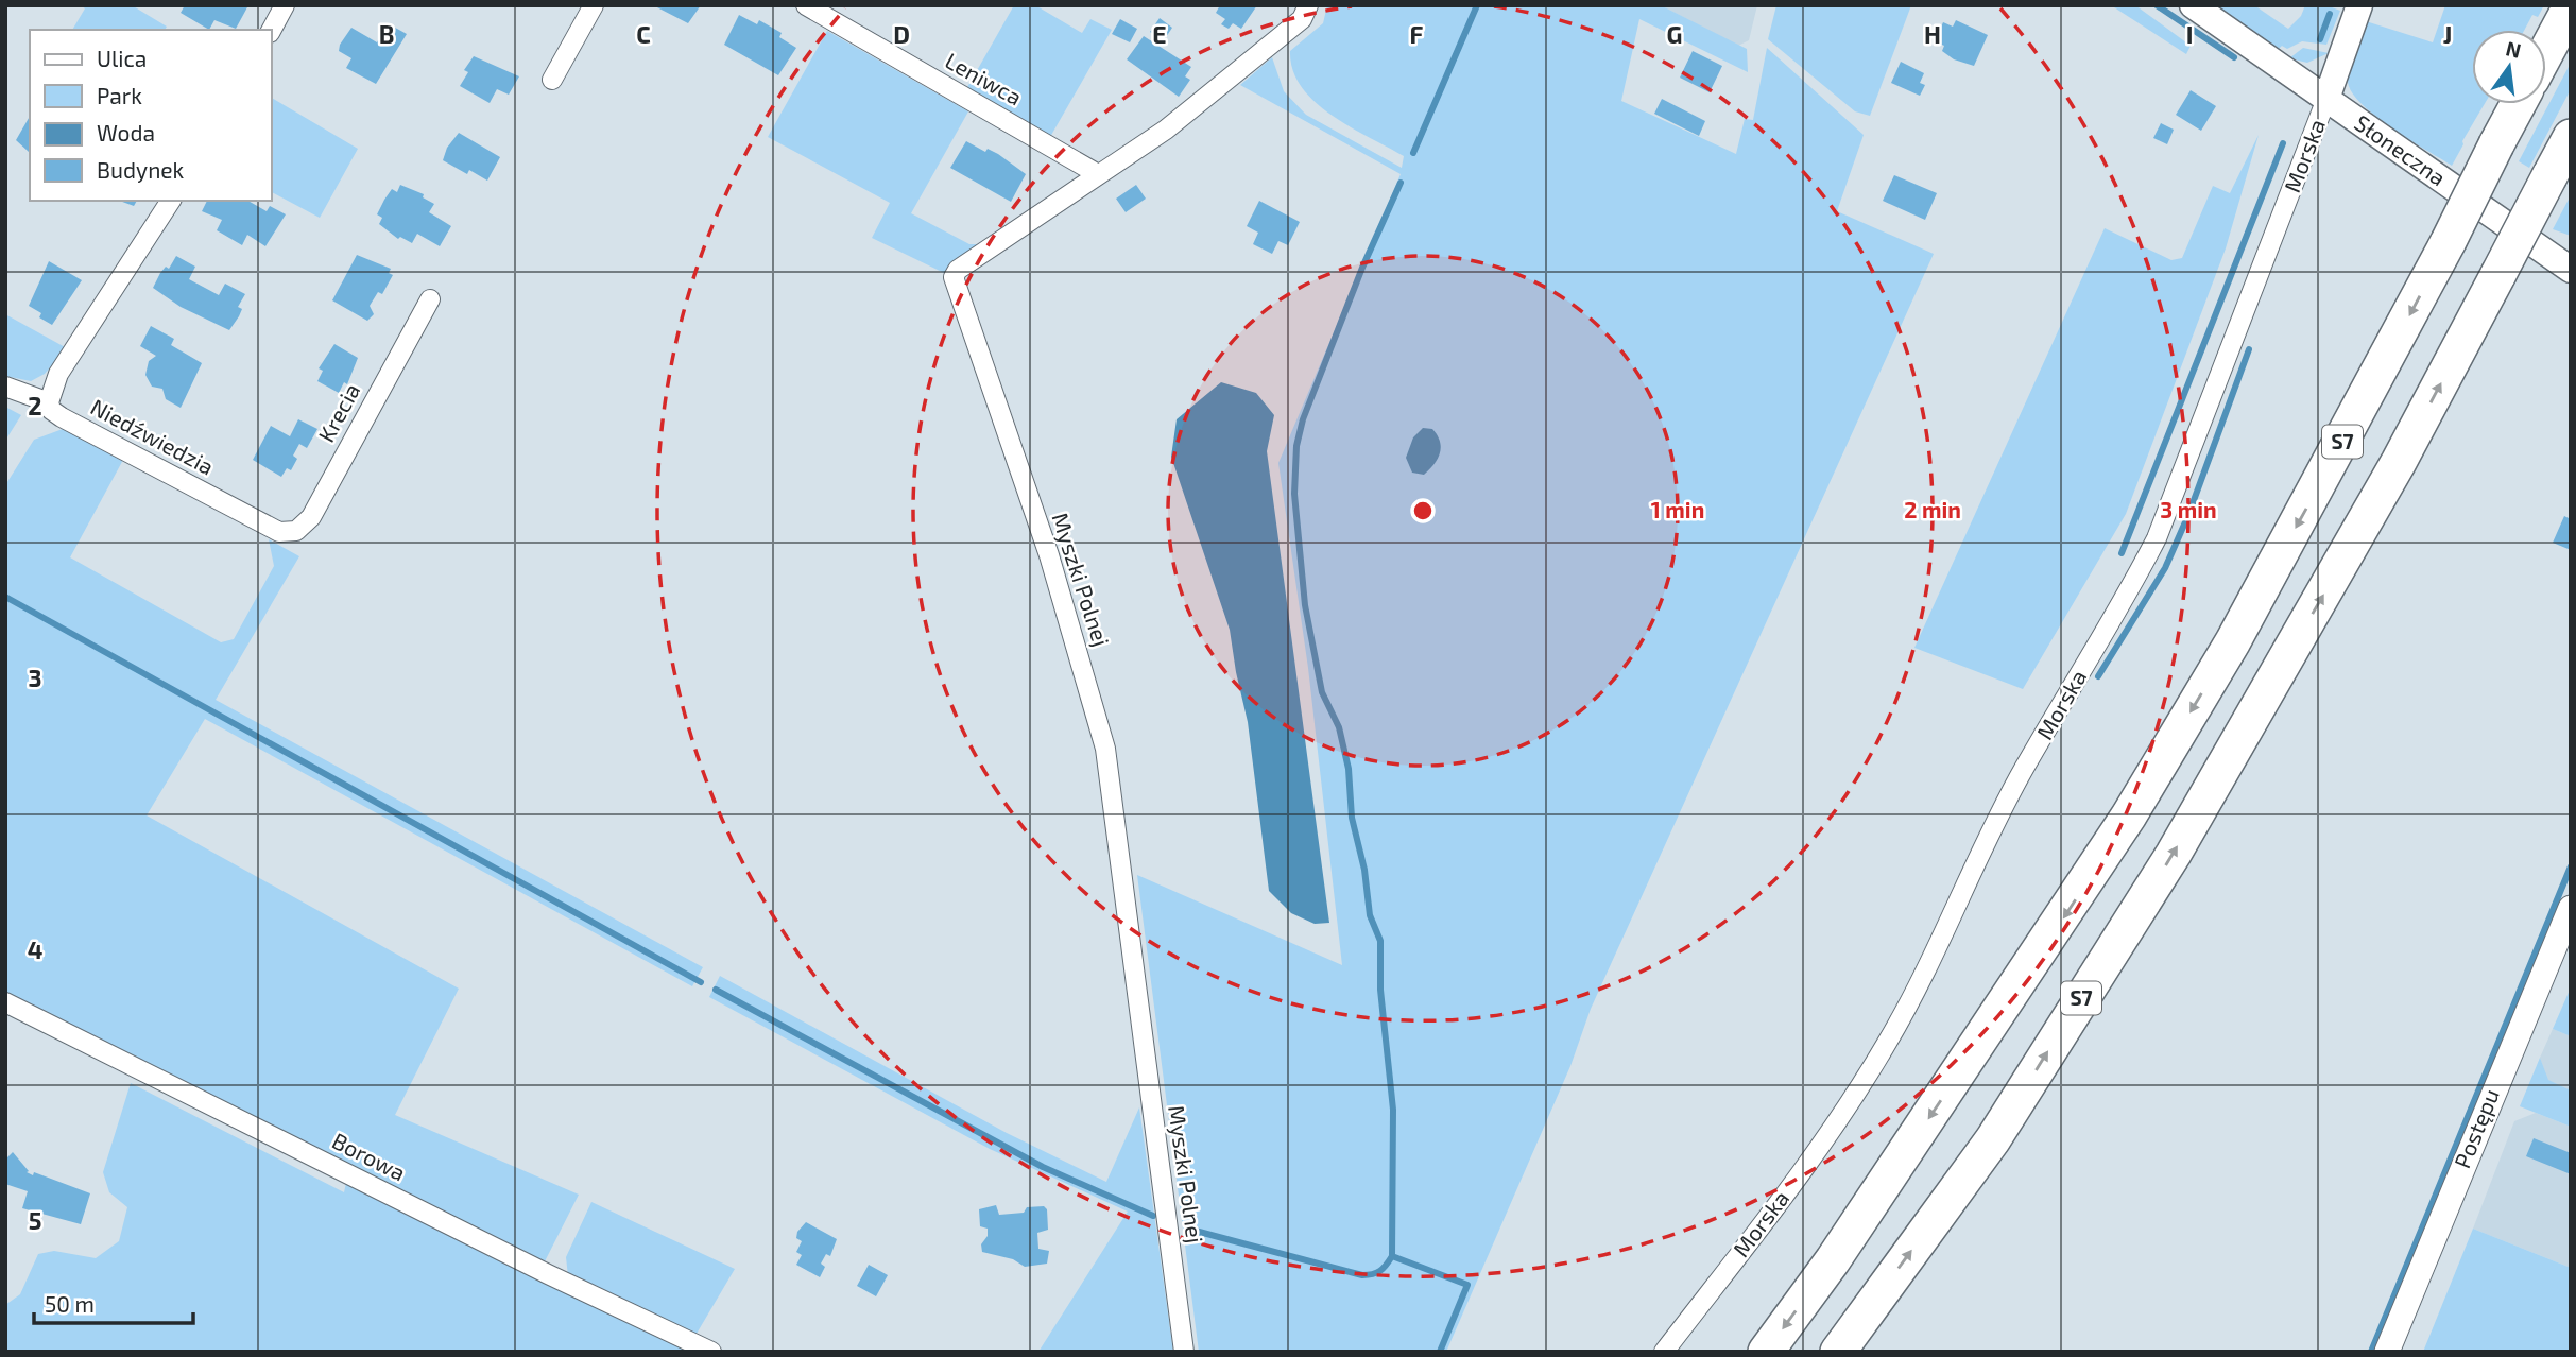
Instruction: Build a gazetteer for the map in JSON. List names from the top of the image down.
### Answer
{
  "streets": {
    "highway": ["S7"],
    "main road": ["Słoneczna", "Morska"],
    "street": [
      "Leniwca",
      "Krecia",
      "Niedźwiedzia",
      "Myszki Polnej",
      "Postępu",
      "Borowa"
    ]
  },
  "crossings": [
    ["Leniwca", "Myszki Polnej"],
    ["Słoneczna", "Morska"],
    ["Krecia", "Niedźwiedzia"]
  ],
  "legend": [
    "Ulica",
    "Park",
    "Woda",
    "Budynek"
  ],
  "scale_bar": "50 m",
  "north": "top",
  "grid": {
    "columns": [
      "B",
      "C",
      "D",
      "E",
      "F",
      "G",
      "H",
      "I",
      "J"
    ],
    "rows": [
      "2",
      "3",
      "4",
      "5"
    ]
  },
  "rings": ["1 min", "2 min", "3 min"]
}
